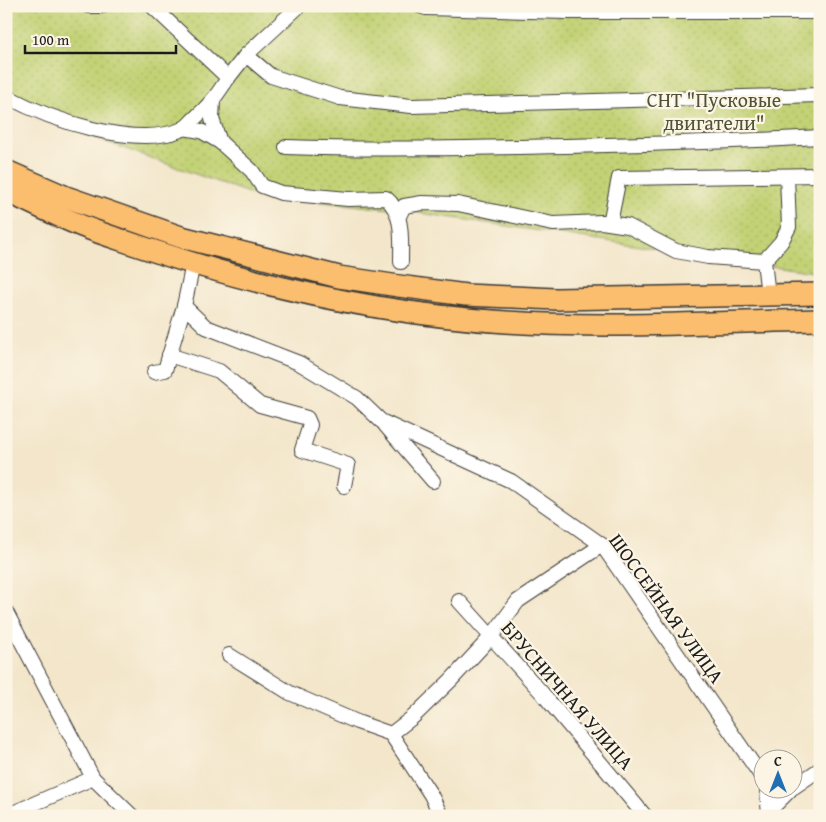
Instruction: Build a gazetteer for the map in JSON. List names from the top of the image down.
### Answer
{
  "streets": {
    "street": ["ШОССЕЙНАЯ УЛИЦА", "БРУСНИЧНАЯ УЛИЦА"]
  },
  "parks": ["СНТ \"Пусковые двигатели\""],
  "scale_bar": "100 m",
  "north": "top"
}
